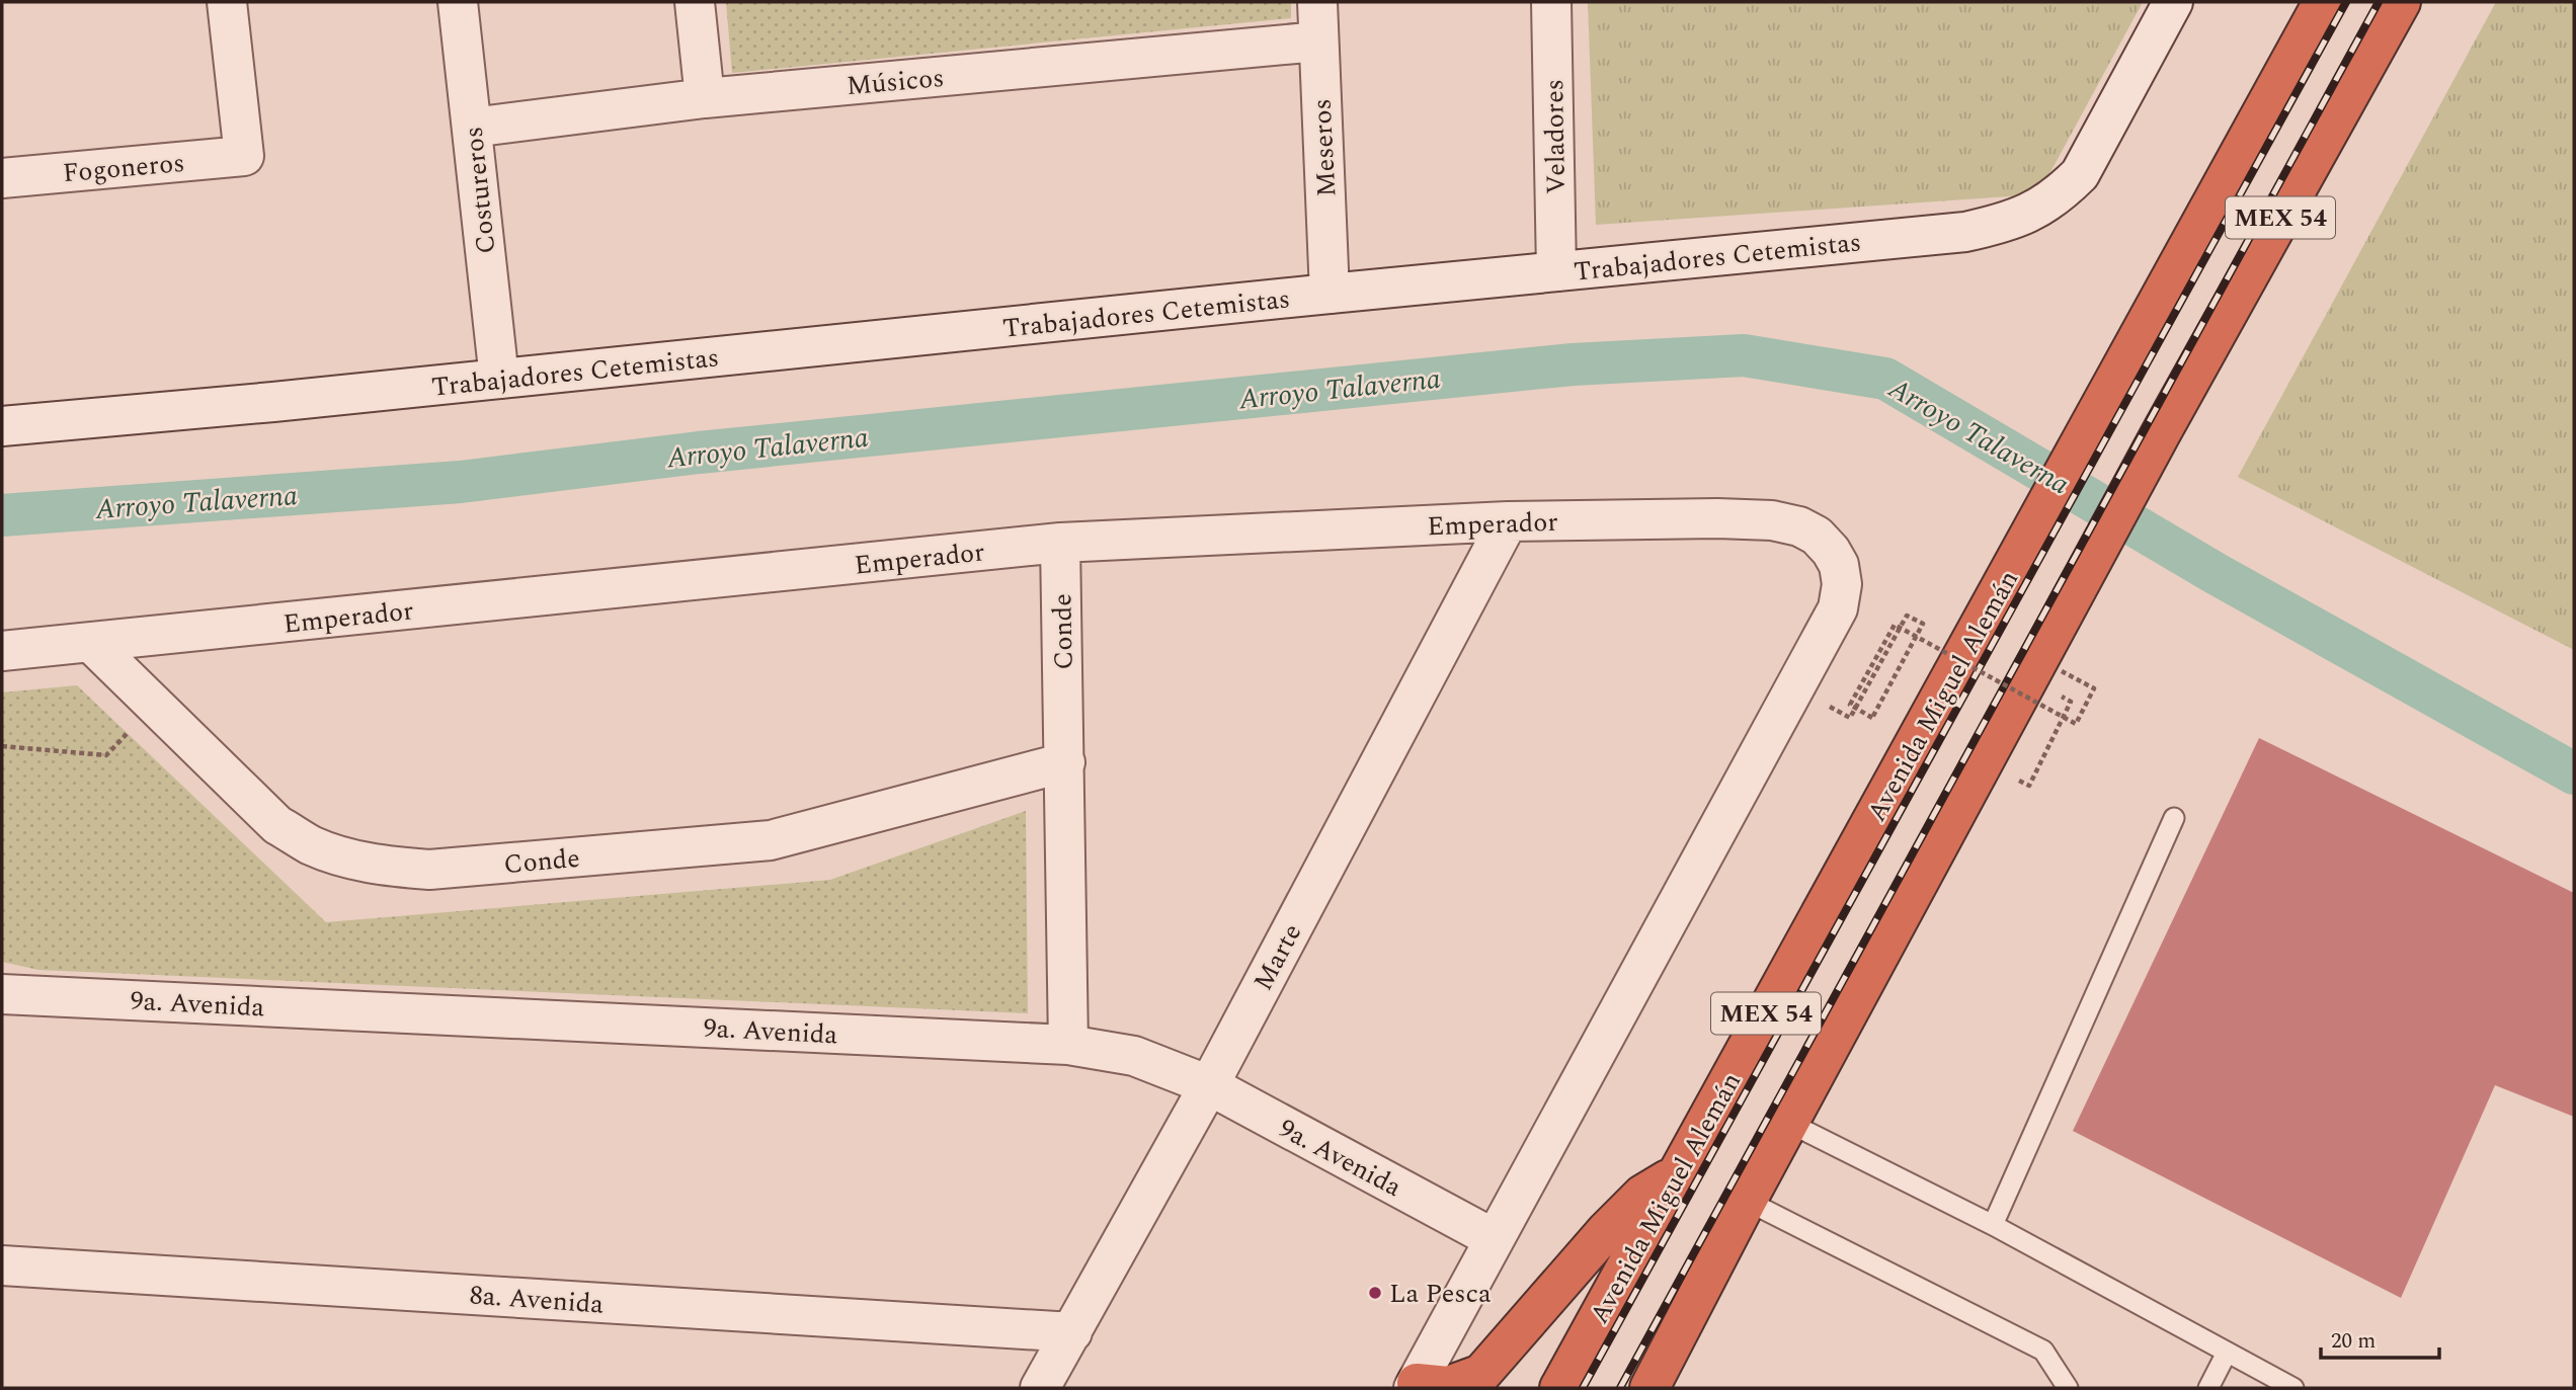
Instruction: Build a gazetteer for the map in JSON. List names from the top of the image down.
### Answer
{
  "streets": {
    "highway": ["MEX 54", "Avenida Miguel Alemán"],
    "street": [
      "Músicos",
      "Veladores",
      "Meseros",
      "Fogoneros",
      "Costureros",
      "Trabajadores Cetemistas",
      "Emperador",
      "Conde",
      "Marte",
      "9a. Avenida",
      "8a. Avenida"
    ]
  },
  "crossings": [
    ["Músicos", "Meseros"],
    ["Músicos", "Costureros"],
    ["Veladores", "Trabajadores Cetemistas"],
    ["Meseros", "Trabajadores Cetemistas"],
    ["Costureros", "Trabajadores Cetemistas"],
    ["Emperador", "Conde"],
    ["Emperador", "Marte"],
    ["Conde", "9a. Avenida"],
    ["Marte", "9a. Avenida"],
    ["Marte", "8a. Avenida"]
  ],
  "water": ["Arroyo Talaverna"],
  "places": ["La Pesca"],
  "scale_bar": "20 m"
}
